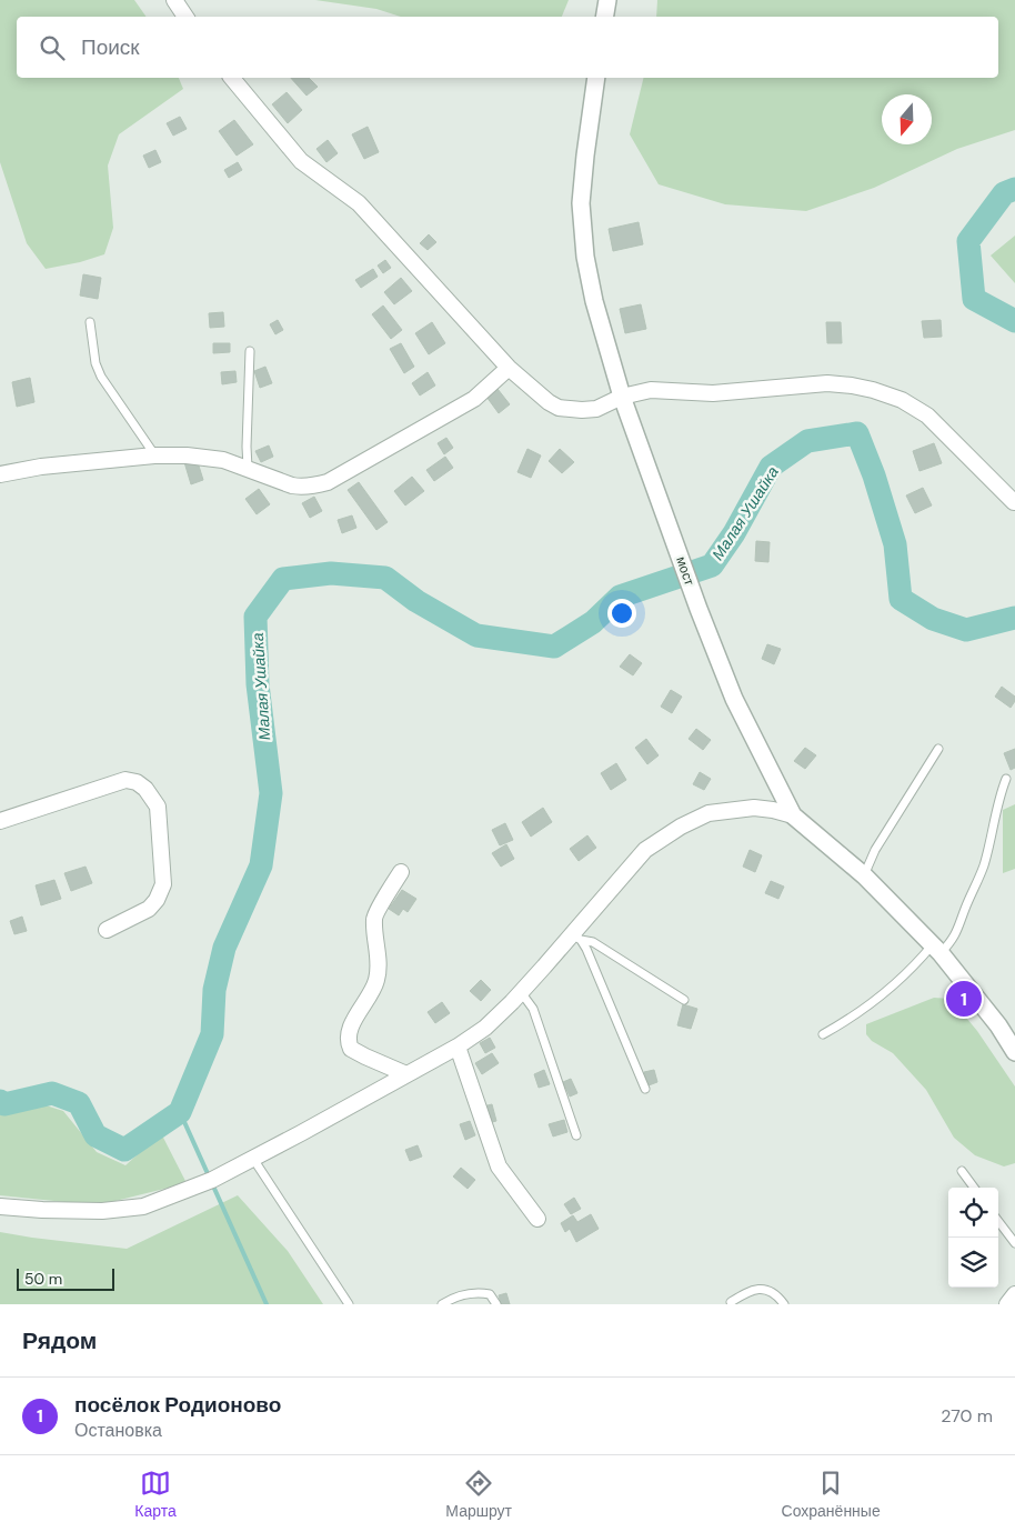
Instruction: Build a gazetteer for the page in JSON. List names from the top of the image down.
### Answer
{
  "streets": {
    "street": ["мост"]
  },
  "water": ["Малая Ушайка"],
  "scale_bar": "50 m",
  "north": "bottom",
  "page": {
    "search": "Поиск",
    "pins": "1",
    "scale": "50 m",
    "heading": "Рядом",
    "list": [
      {
        "mark": "1",
        "name": "посёлок Родионово",
        "note": "Остановка",
        "value": "270 m"
      }
    ],
    "nav": ["Карта", "Маршрут", "Сохранённые"]
  }
}
